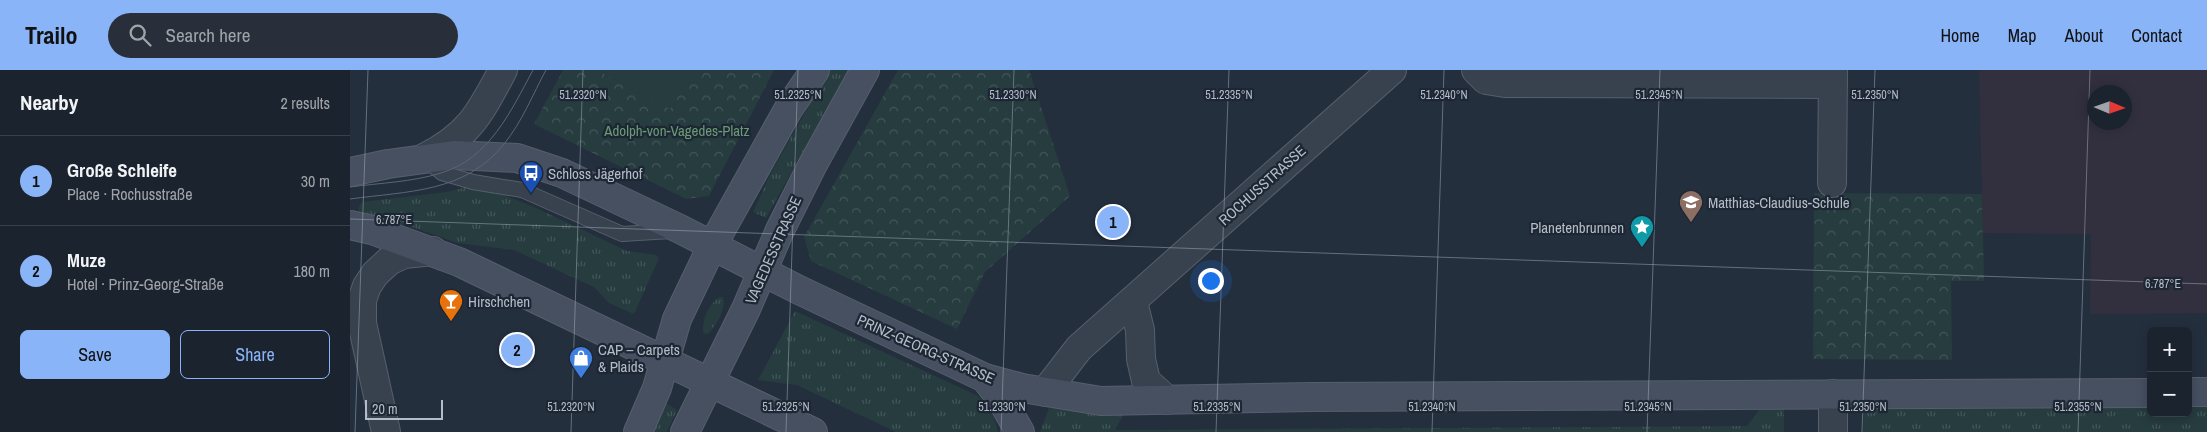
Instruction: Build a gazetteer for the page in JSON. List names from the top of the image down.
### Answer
{
  "streets": {
    "main road": ["ROCHUSSTRASSE", "VAGEDESSTRASSE", "PRINZ-GEORG-STRASSE"]
  },
  "crossings": [
    ["ROCHUSSTRASSE", "PRINZ-GEORG-STRASSE"],
    ["VAGEDESSTRASSE", "PRINZ-GEORG-STRASSE"]
  ],
  "parks": ["Adolph-von-Vagedes-Platz"],
  "places": {
    "bus stop": ["Schloss Jägerhof"],
    "school or university": ["Matthias-Claudius-Schule"],
    "place": ["Planetenbrunnen"],
    "bar": ["Hirschchen"],
    "shop": ["CAP – Carpets & Plaids"]
  },
  "scale_bar": "20 m",
  "north": "right",
  "page": {
    "header": "Trailo",
    "search": "Search here",
    "nav": [
      "Home",
      "Map",
      "About",
      "Contact"
    ],
    "heading": ["Nearby", "2 results"],
    "list": [
      {
        "mark": "1",
        "name": "Große Schleife",
        "note": "Place · Rochusstraße",
        "value": "30 m"
      },
      {
        "mark": "2",
        "name": "Muze",
        "note": "Hotel · Prinz-Georg-Straße",
        "value": "180 m"
      }
    ],
    "pins": ["1", "2"],
    "buttons": ["Save", "Share"],
    "map_buttons": ["+", "−"],
    "scale": "20 m"
  },
  "coordinates": [
    "51.2320°N",
    "51.2325°N",
    "51.2330°N",
    "51.2335°N",
    "51.2340°N",
    "51.2345°N",
    "51.2350°N",
    "6.787°E",
    "51.2355°N"
  ]
}
